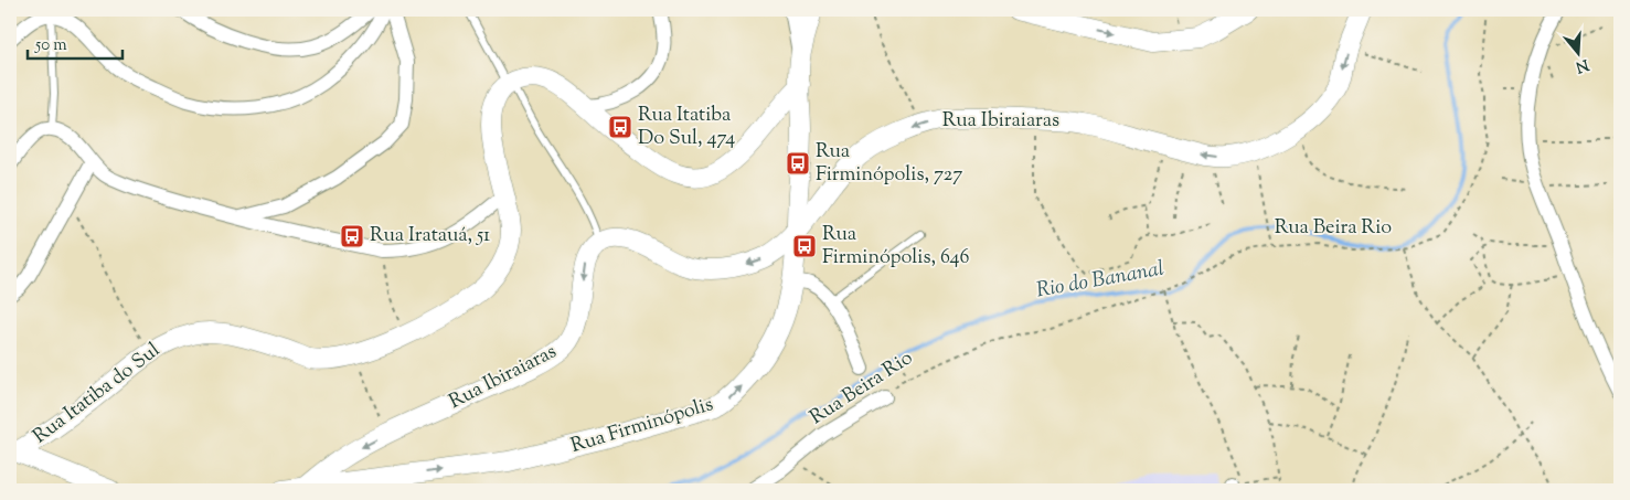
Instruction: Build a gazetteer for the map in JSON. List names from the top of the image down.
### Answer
{
  "streets": {
    "main road": ["Rua Ibiraiaras", "Rua Itatiba do Sul", "Rua Firminópolis"],
    "street": ["Rua Beira Rio"]
  },
  "crossings": [
    ["Rua Ibiraiaras", "Rua Firminópolis"]
  ],
  "one_way": ["Rua Ibiraiaras", "Rua Firminópolis"],
  "water": ["Rio do Bananal"],
  "places": {
    "bus stop": [
      "Rua Itatiba Do Sul, 474",
      "Rua Firminópolis, 727",
      "Rua Iratauá, 51",
      "Rua Firminópolis, 646"
    ]
  },
  "scale_bar": "50 m",
  "north": "bottom"
}
